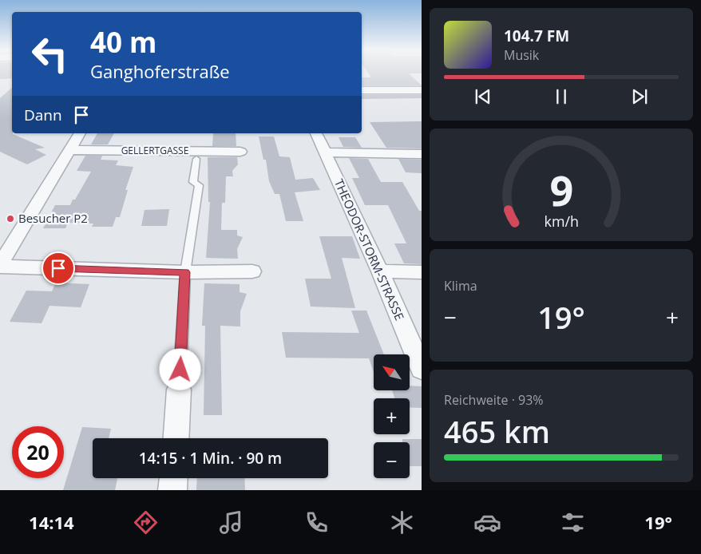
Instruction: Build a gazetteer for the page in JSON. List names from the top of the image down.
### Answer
{
  "streets": {
    "street": ["GELLERTGASSE", "THEODOR-STORM-STRASSE"]
  },
  "places": ["Besucher P2"],
  "north": "top left",
  "page": {
    "turn": ["40 m", "Ganghoferstraße"],
    "song": ["104.7 FM", "Musik"],
    "then": "Dann",
    "tile": [
      "Klima",
      ["Reichweite · 93%", "465 km"]
    ],
    "heat": ["−", "19°", "+"],
    "map_buttons": ["+", "−"],
    "limit": "20",
    "trip": "14:15 · 1 Min. · 90 m",
    "tabs": ["14:14", "19°"],
    "gauge": ["9", "km/h"]
  }
}
